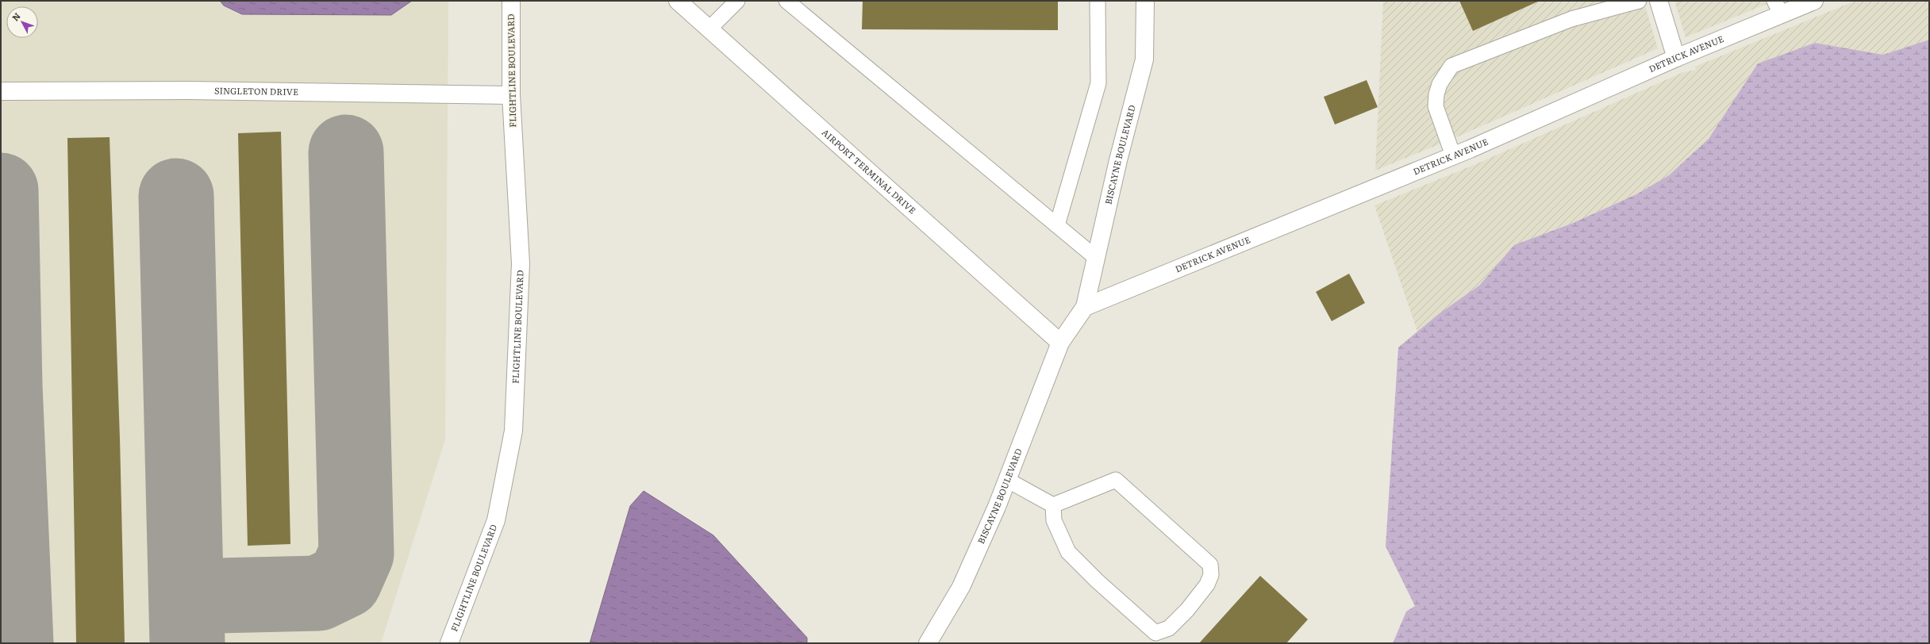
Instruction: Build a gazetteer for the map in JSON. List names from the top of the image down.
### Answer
{
  "streets": {
    "street": [
      "DETRICK AVENUE",
      "FLIGHTLINE BOULEVARD",
      "SINGLETON DRIVE",
      "BISCAYNE BOULEVARD",
      "AIRPORT TERMINAL DRIVE"
    ]
  },
  "crossings": [
    ["DETRICK AVENUE", "BISCAYNE BOULEVARD"],
    ["FLIGHTLINE BOULEVARD", "SINGLETON DRIVE"],
    ["BISCAYNE BOULEVARD", "AIRPORT TERMINAL DRIVE"]
  ],
  "north": "top left"
}
